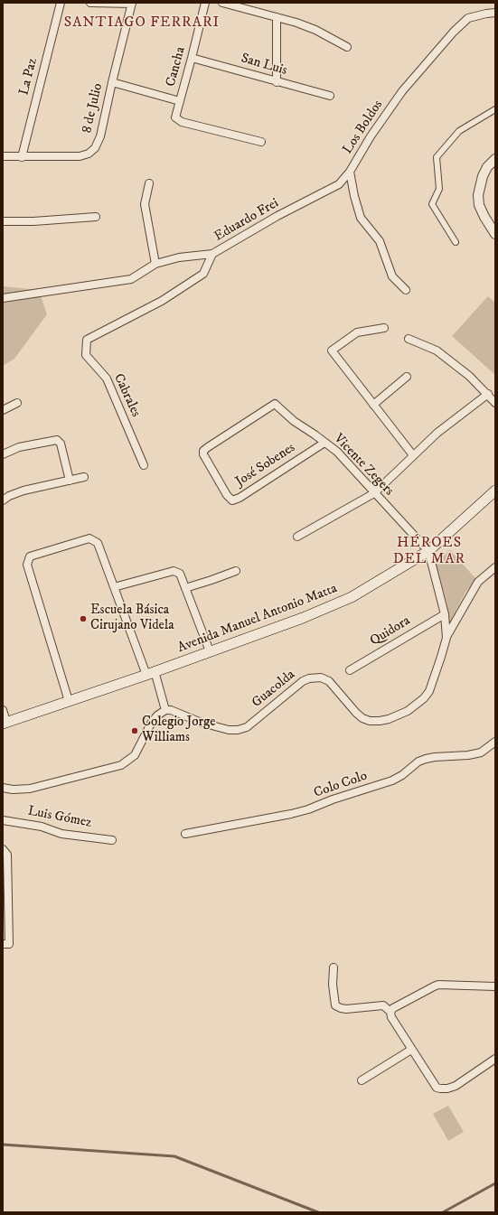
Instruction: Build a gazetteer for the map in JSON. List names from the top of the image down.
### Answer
{
  "streets": {
    "main road": ["Avenida Manuel Antonio Matta"],
    "street": [
      "San Luis",
      "Cancha",
      "La Paz",
      "8 de Julio",
      "Los Boldos",
      "Eduardo Frei",
      "Cabrales",
      "José Sobenes",
      "Vicente Zegers",
      "Quidora",
      "Guacolda",
      "Colo Colo",
      "Luis Gómez"
    ]
  },
  "crossings": [
    ["San Luis", "Cancha"],
    ["La Paz", "8 de Julio"],
    ["Los Boldos", "Eduardo Frei"],
    ["Eduardo Frei", "Cabrales"],
    ["José Sobenes", "Vicente Zegers"],
    ["Vicente Zegers", "Avenida Manuel Antonio Matta"],
    ["Vicente Zegers", "Guacolda"],
    ["Avenida Manuel Antonio Matta", "Guacolda"],
    ["Quidora", "Guacolda"]
  ],
  "districts": ["SANTIAGO FERRARI", "HÉROES DEL MAR"],
  "places": ["Escuela Básica Cirujano Videla", "Colegio Jorge Williams"]
}
